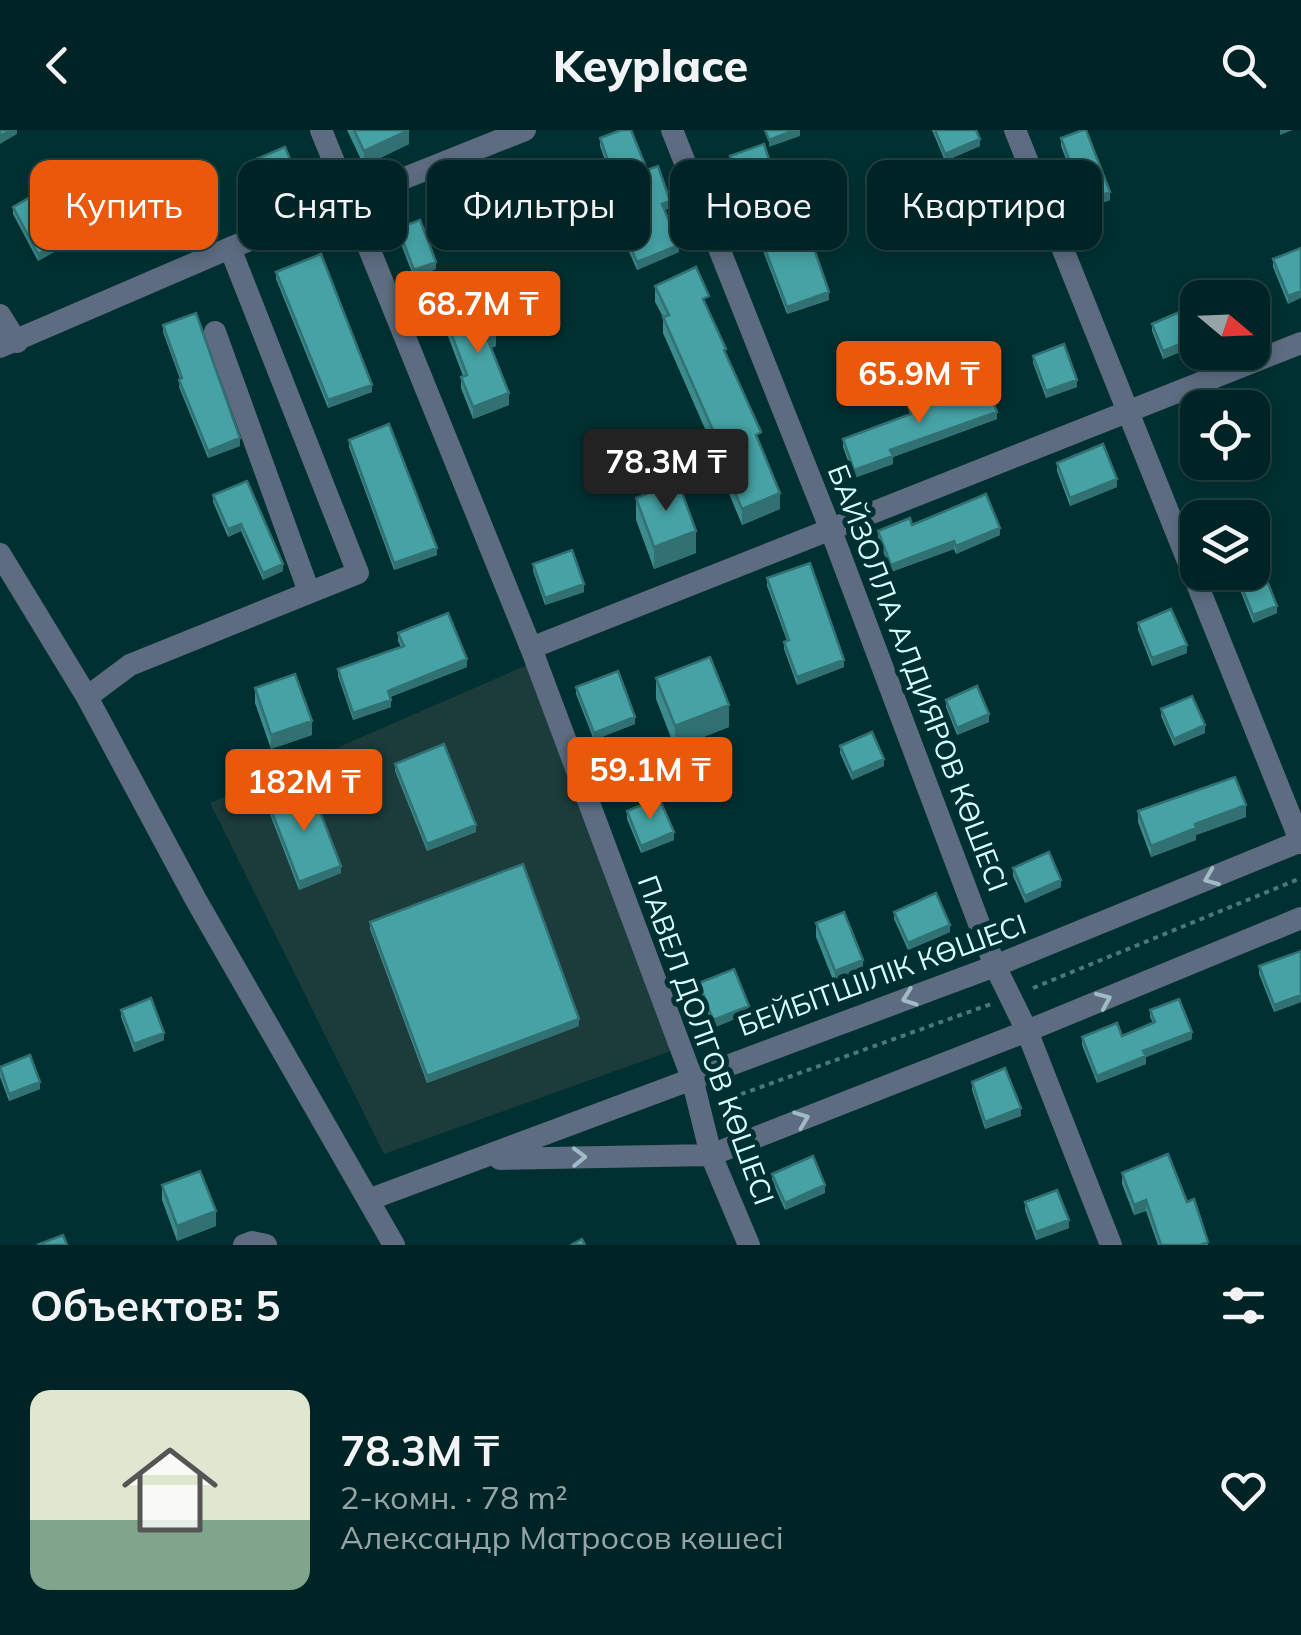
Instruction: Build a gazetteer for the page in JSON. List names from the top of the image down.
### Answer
{
  "streets": {
    "street": ["БАЙЗОЛЛА АЛДИЯРОВ КӨШЕСІ", "БЕЙБІТШІЛІК КӨШЕСІ", "ПАВЕЛ ДОЛГОВ КӨШЕСІ"]
  },
  "crossings": [
    ["БАЙЗОЛЛА АЛДИЯРОВ КӨШЕСІ", "БЕЙБІТШІЛІК КӨШЕСІ"],
    ["БЕЙБІТШІЛІК КӨШЕСІ", "ПАВЕЛ ДОЛГОВ КӨШЕСІ"]
  ],
  "north": "right",
  "page": {
    "header": "Keyplace",
    "chip": [
      "Купить",
      "Снять",
      "Фильтры",
      "Новое",
      "Квартира"
    ],
    "price": [
      "68.7M ₸",
      "65.9M ₸",
      "78.3M ₸",
      "59.1M ₸",
      "182M ₸"
    ],
    "heading": "Объектов: 5",
    "list": [
      {
        "name": "78.3M ₸",
        "note": "2-комн. · 78 m² · Александр Матросов көшесі"
      }
    ]
  }
}
